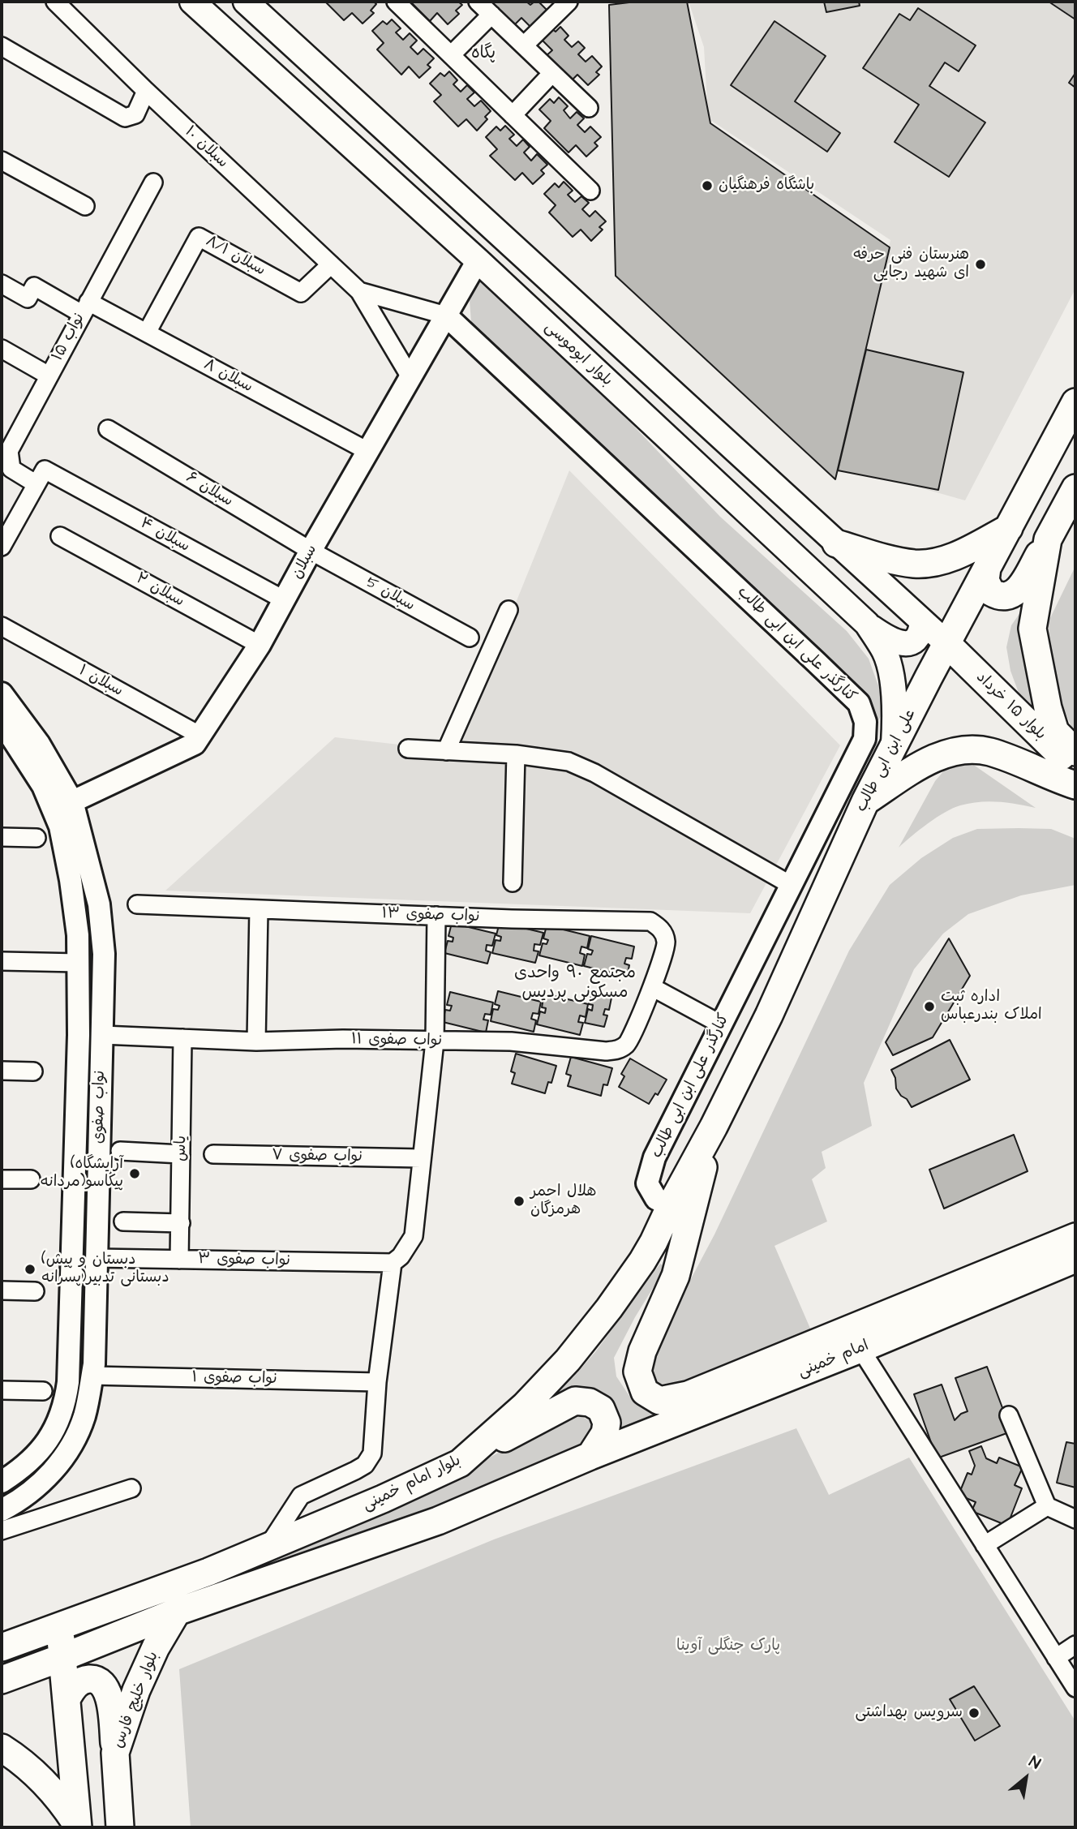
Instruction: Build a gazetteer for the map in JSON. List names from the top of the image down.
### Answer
{
  "streets": {
    "main road": [
      "بلوار ابوموسی",
      "بلوار ۱۵ خرداد",
      "علی ابن ابی طالب",
      "امام خمینی",
      "بلوار امام خمینی",
      "بلوار خلیج فارس"
    ],
    "street": [
      "سبلان ۱۰",
      "سبلان ۸/۱",
      "نواب ۱۵",
      "سبلان ۸",
      "سبلان ۶",
      "سبلان ۴",
      "سبلان",
      "سبلان ۲",
      "سبلان 5",
      "کنارگذر علی ابن ابی طالب",
      "سبلان ۱",
      "نواب صفوی ۱۳",
      "نواب صفوی ۱۱",
      "نواب صفوی",
      "یاس",
      "نواب صفوی ۷",
      "نواب صفوی ۳",
      "نواب صفوی ۱"
    ]
  },
  "crossings": [
    ["سبلان ۱۰", "سبلان ۸/۱"],
    ["سبلان ۱۰", "سبلان"],
    ["سبلان ۱۰", "کنارگذر علی ابن ابی طالب"],
    ["سبلان ۸/۱", "سبلان ۸"],
    ["نواب ۱۵", "سبلان ۸"],
    ["نواب ۱۵", "سبلان ۴"],
    ["بلوار ابوموسی", "سبلان"],
    ["بلوار ابوموسی", "علی ابن ابی طالب"],
    ["سبلان ۸", "سبلان"],
    ["سبلان ۶", "سبلان"],
    ["سبلان ۶", "سبلان 5"],
    ["سبلان ۴", "سبلان"],
    ["سبلان", "سبلان ۲"],
    ["سبلان", "سبلان 5"],
    ["سبلان", "کنارگذر علی ابن ابی طالب"],
    ["سبلان", "سبلان ۱"],
    ["سبلان", "نواب صفوی"],
    ["کنارگذر علی ابن ابی طالب", "بلوار امام خمینی"],
    ["بلوار ۱۵ خرداد", "علی ابن ابی طالب"],
    ["علی ابن ابی طالب", "بلوار امام خمینی"],
    ["نواب صفوی ۱۳", "نواب صفوی ۱۱"],
    ["نواب صفوی ۱۱", "نواب صفوی"],
    ["نواب صفوی ۱۱", "یاس"],
    ["نواب صفوی", "نواب صفوی ۳"],
    ["نواب صفوی", "نواب صفوی ۱"],
    ["یاس", "نواب صفوی ۳"]
  ],
  "districts": ["پگاه", "مجتمع ٩٠ واحدی مسکونی پردیس"],
  "parks": ["پارک جنگلی آوینا"],
  "places": [
    "باشگاه فرهنگیان",
    "هنرستان فنی حرفه ای شهید رجایی",
    "اداره ثبت املاک بندرعباس",
    "(آرایشگاه پیکاسو(مردانه",
    "هلال احمر هرمزگان",
    "(دبستان و پیش دبستانی تدبیر(پسرانه",
    "سرویس بهداشتی"
  ],
  "north": "top right"
}
